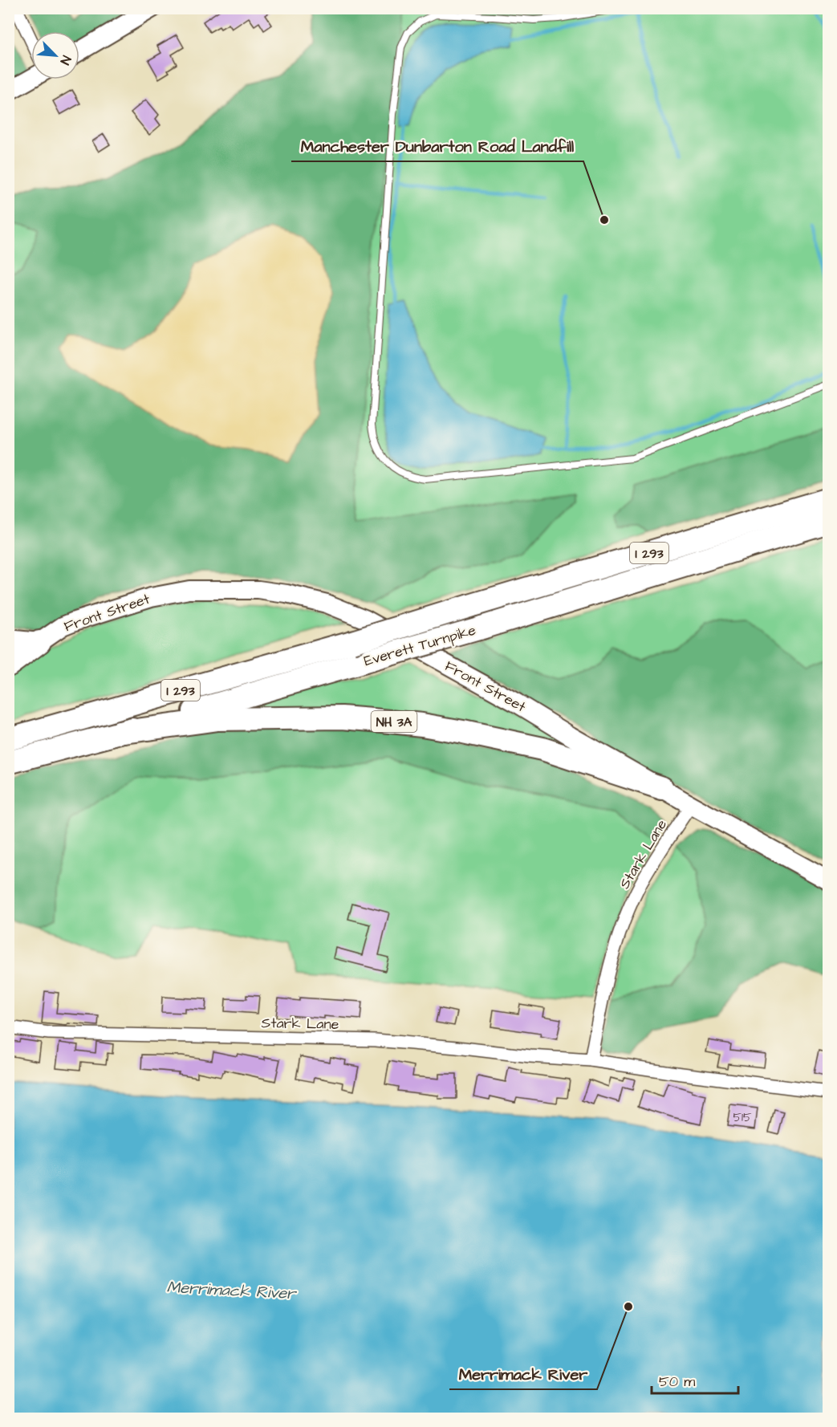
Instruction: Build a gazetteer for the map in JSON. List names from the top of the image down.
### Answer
{
  "streets": {
    "highway": ["I 293", "Everett Turnpike", "NH 3A"],
    "main road": ["Front Street"],
    "street": ["Stark Lane"]
  },
  "crossings": [
    ["Front Street", "NH 3A"],
    ["Front Street", "Stark Lane"],
    ["Everett Turnpike", "NH 3A"]
  ],
  "water": ["Merrimack River"],
  "places": ["Manchester Dunbarton Road Landfill", "Merrimack River"],
  "house_numbers": ["515"],
  "scale_bar": "50 m",
  "north": "bottom right"
}
